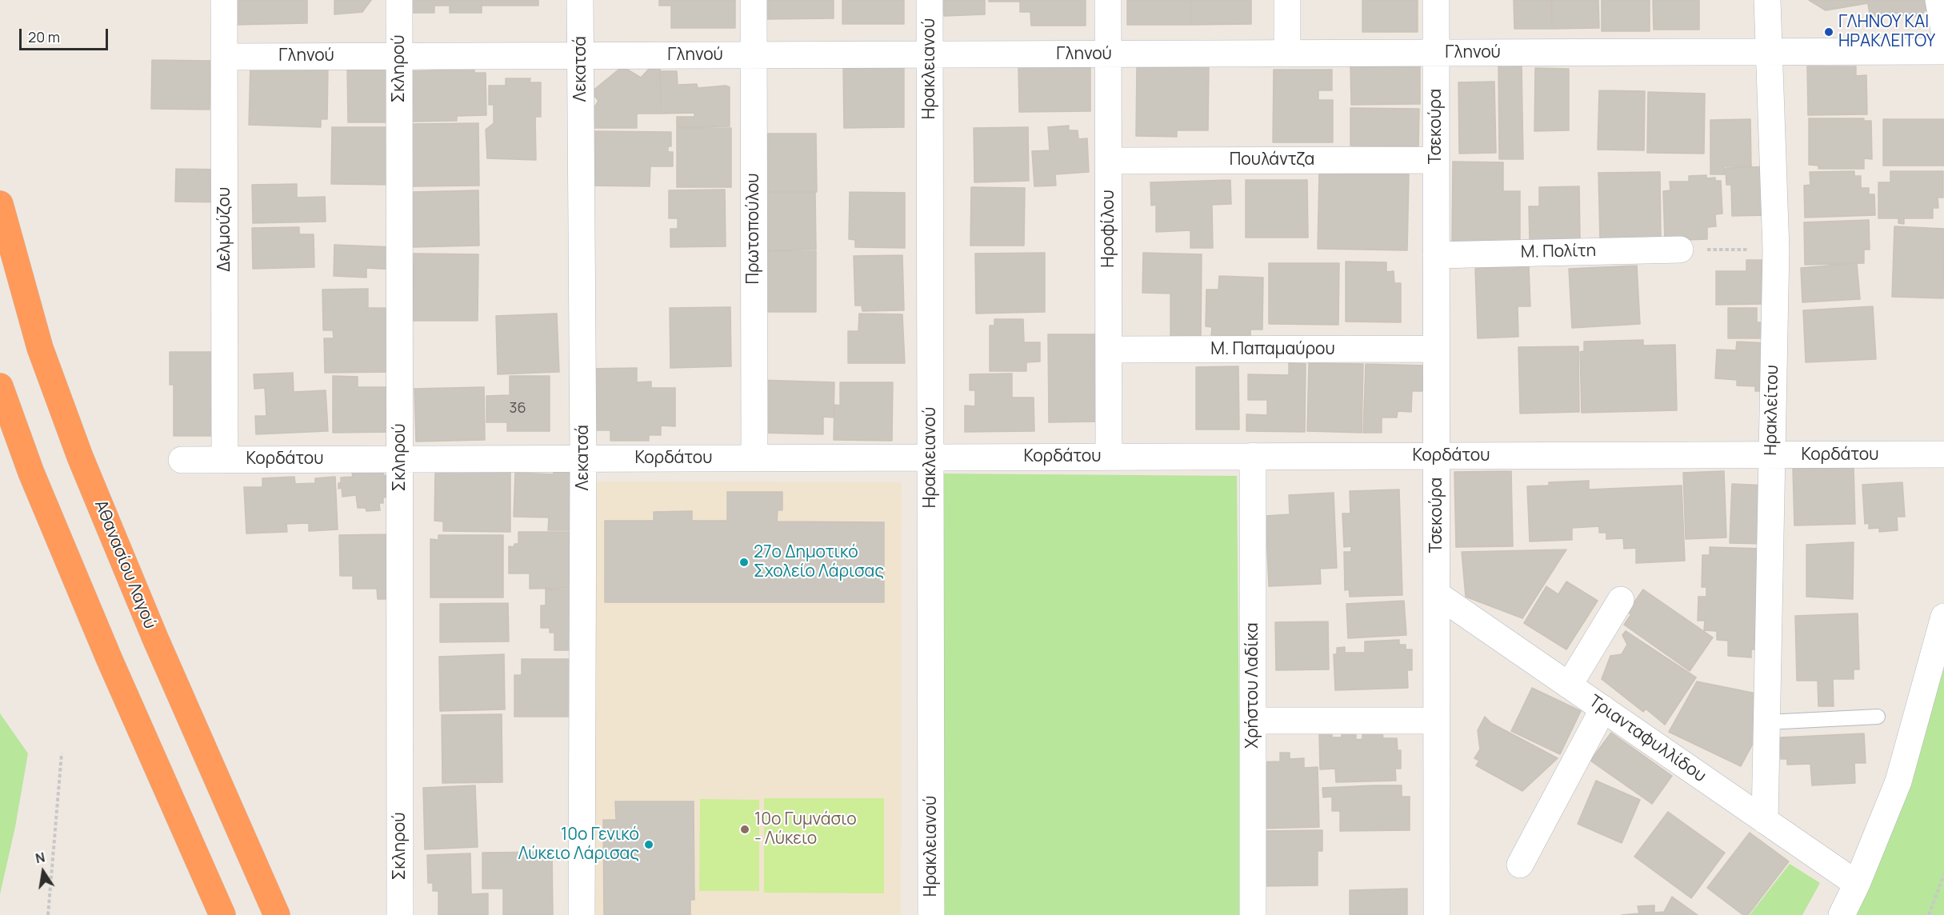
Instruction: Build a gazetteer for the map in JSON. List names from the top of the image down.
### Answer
{
  "streets": {
    "highway": ["Αθανασίου Λαγού"],
    "street": [
      "Γληνού",
      "Σκληρού",
      "Λεκατσά",
      "Ηρακλειανού",
      "Τσεκούρα",
      "Πουλάντζα",
      "Πρωτοπούλου",
      "Ηροφίλου",
      "Δελμούζου",
      "Μ. Πολίτη",
      "Μ. Παπαμαύρου",
      "Ηρακλείτου",
      "Κορδάτου",
      "Χρήστου Λαδίκα",
      "Τριανταφυλλίδου"
    ]
  },
  "crossings": [
    ["Γληνού", "Σκληρού"],
    ["Γληνού", "Λεκατσά"],
    ["Γληνού", "Ηρακλειανού"],
    ["Γληνού", "Τσεκούρα"],
    ["Γληνού", "Πρωτοπούλου"],
    ["Γληνού", "Ηροφίλου"],
    ["Γληνού", "Δελμούζου"],
    ["Γληνού", "Ηρακλείτου"],
    ["Σκληρού", "Κορδάτου"],
    ["Λεκατσά", "Κορδάτου"],
    ["Ηρακλειανού", "Κορδάτου"],
    ["Τσεκούρα", "Πουλάντζα"],
    ["Τσεκούρα", "Μ. Πολίτη"],
    ["Τσεκούρα", "Μ. Παπαμαύρου"],
    ["Τσεκούρα", "Κορδάτου"],
    ["Τσεκούρα", "Τριανταφυλλίδου"],
    ["Πουλάντζα", "Ηροφίλου"],
    ["Πρωτοπούλου", "Κορδάτου"],
    ["Ηροφίλου", "Μ. Παπαμαύρου"],
    ["Ηροφίλου", "Κορδάτου"],
    ["Δελμούζου", "Κορδάτου"],
    ["Ηρακλείτου", "Κορδάτου"],
    ["Ηρακλείτου", "Τριανταφυλλίδου"],
    ["Κορδάτου", "Χρήστου Λαδίκα"]
  ],
  "places": [
    "ΓΛΗΝΟΥ ΚΑΙ ΗΡΑΚΛΕΙΤΟΥ",
    "27ο Δημοτικό Σχολείο Λάρισας",
    "10ο Γυμνάσιο - Λύκειο",
    "10ο Γενικό Λύκειο Λάρισας"
  ],
  "house_numbers": ["36"],
  "scale_bar": "20 m",
  "north": "top"
}
